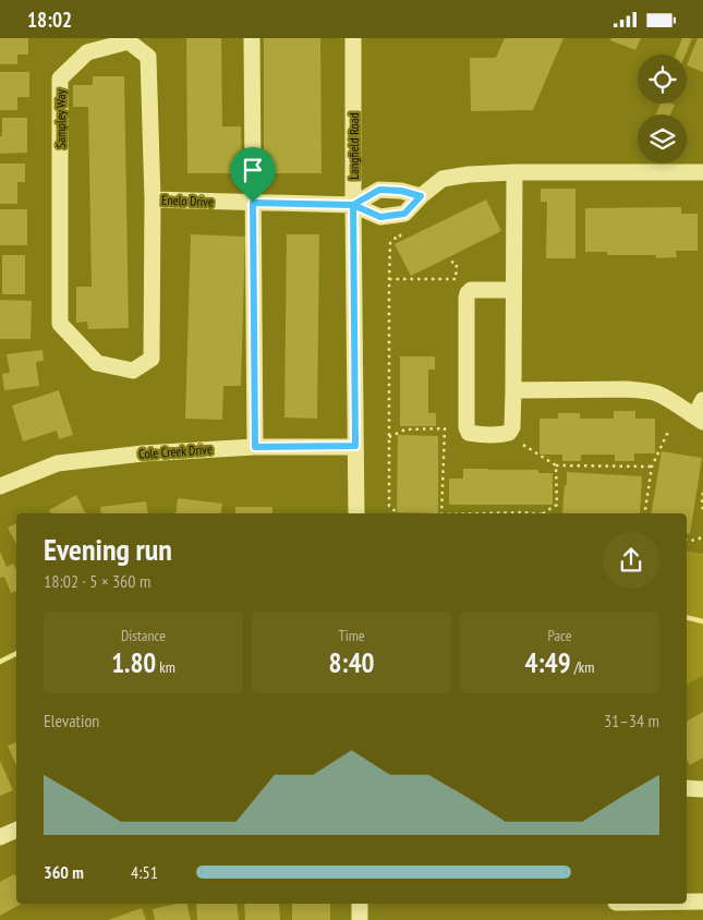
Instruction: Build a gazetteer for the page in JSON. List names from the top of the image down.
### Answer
{
  "streets": {
    "street": [
      "Sampley Way",
      "Langfield Road",
      "Enelo Drive",
      "Cole Creek Drive"
    ]
  },
  "crossings": [
    ["Sampley Way", "Enelo Drive"],
    ["Langfield Road", "Enelo Drive"],
    ["Langfield Road", "Cole Creek Drive"]
  ],
  "page": {
    "status": "18:02",
    "heading": ["Evening run", "18:02 · 5 × 360 m"],
    "stats": [
      ["Distance", "1.80 km"],
      ["Time", "8:40"],
      ["Pace", "4:49 /km"]
    ],
    "chart": ["Elevation", "31–34 m"],
    "list": [
      {
        "name": "360 m",
        "note": "4:51"
      }
    ]
  }
}
